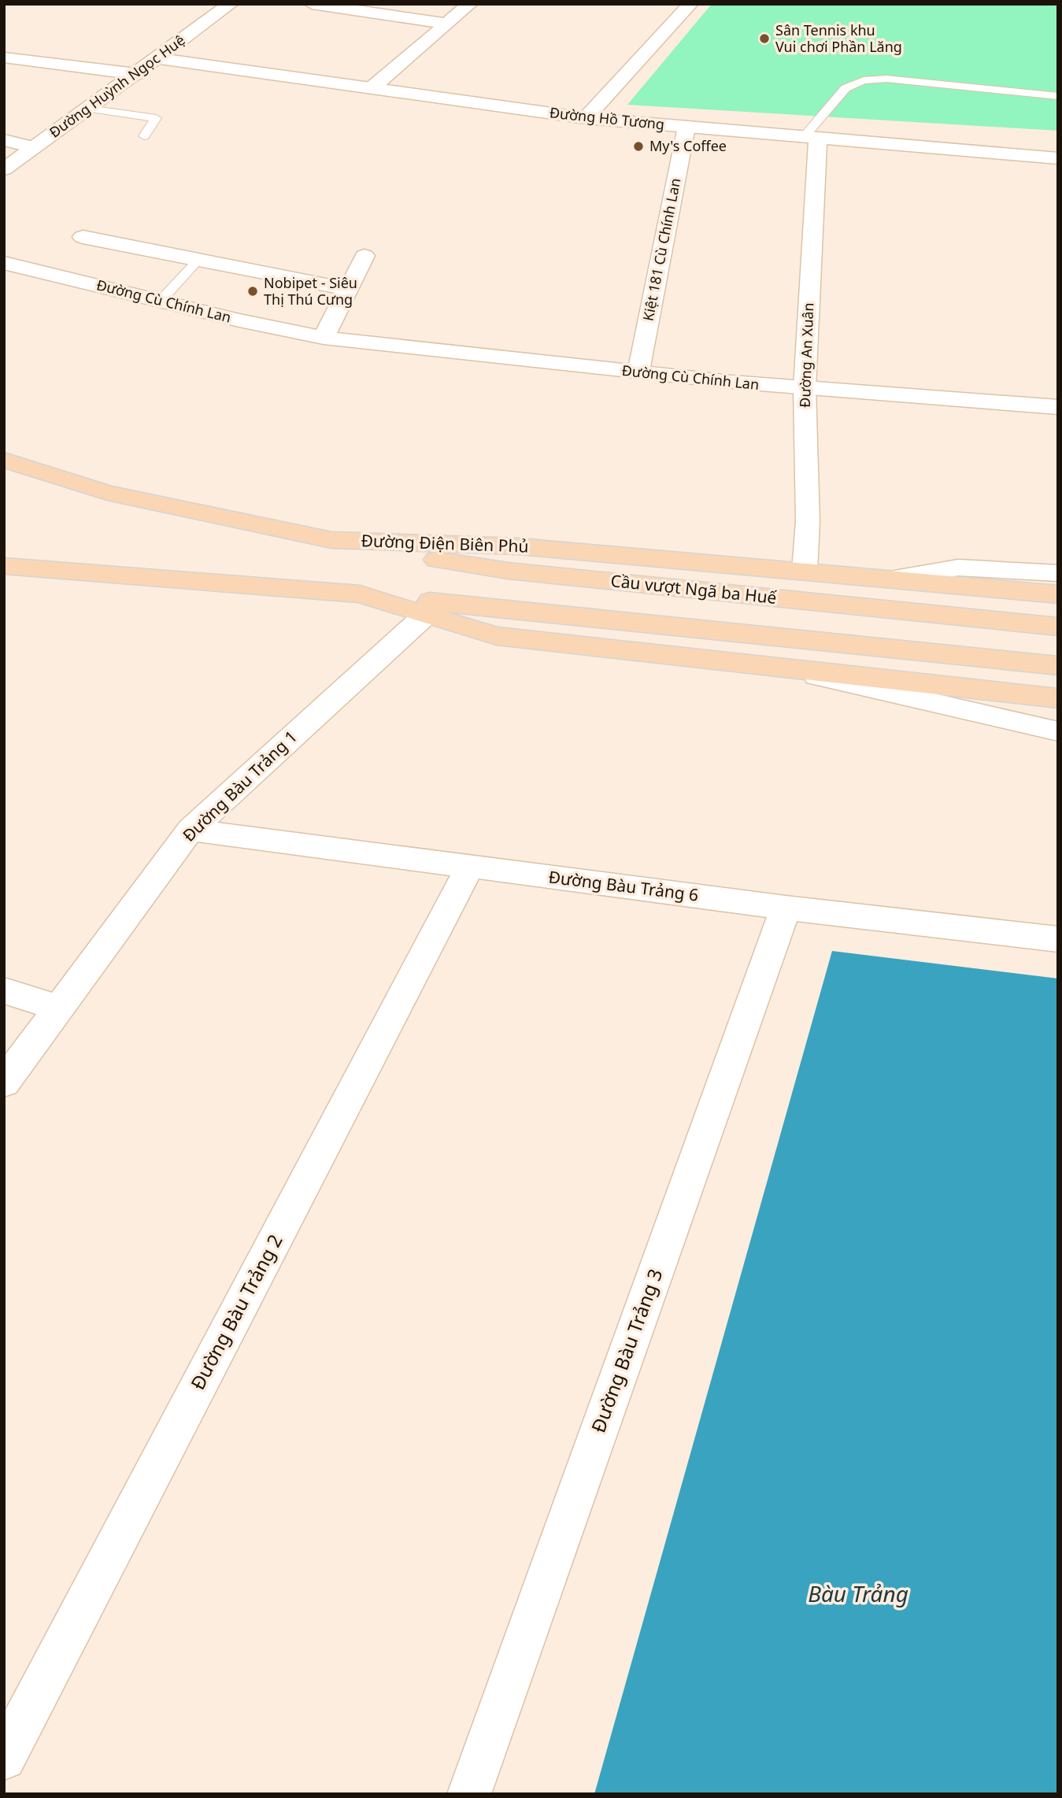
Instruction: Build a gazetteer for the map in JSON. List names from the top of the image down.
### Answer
{
  "streets": {
    "main road": ["Đường Điện Biên Phủ", "Cầu vượt Ngã ba Huế"],
    "street": [
      "Đường Huỳnh Ngọc Huệ",
      "Đường Hồ Tương",
      "Kiệt 181 Cù Chính Lan",
      "Đường Cù Chính Lan",
      "Đường An Xuân",
      "Đường Bàu Trảng 1",
      "Đường Bàu Trảng 6",
      "Đường Bàu Trảng 2",
      "Đường Bàu Trảng 3"
    ]
  },
  "crossings": [
    ["Đường Huỳnh Ngọc Huệ", "Đường Hồ Tương"],
    ["Đường Hồ Tương", "Kiệt 181 Cù Chính Lan"],
    ["Đường Hồ Tương", "Đường An Xuân"],
    ["Kiệt 181 Cù Chính Lan", "Đường Cù Chính Lan"],
    ["Đường Cù Chính Lan", "Đường An Xuân"],
    ["Đường An Xuân", "Đường Điện Biên Phủ"],
    ["Đường Điện Biên Phủ", "Cầu vượt Ngã ba Huế"],
    ["Đường Bàu Trảng 1", "Đường Bàu Trảng 6"],
    ["Đường Bàu Trảng 6", "Đường Bàu Trảng 2"],
    ["Đường Bàu Trảng 6", "Đường Bàu Trảng 3"]
  ],
  "water": ["Bàu Trảng"],
  "places": ["Sân Tennis khu Vui chơi Phần Lăng", "My's Coffee", "Nobipet - Siêu Thị Thú Cưng"]
}
